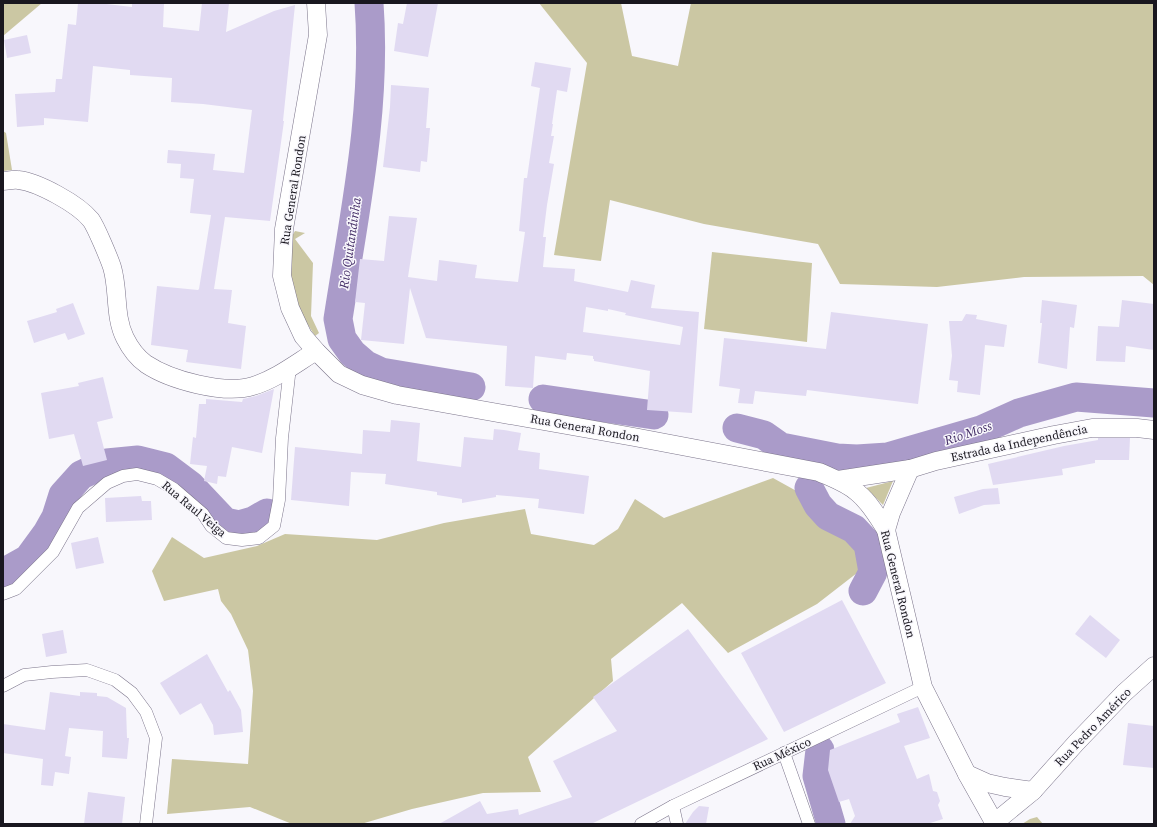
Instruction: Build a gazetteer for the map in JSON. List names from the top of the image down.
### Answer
{
  "streets": {
    "main road": ["Rua General Rondon", "Estrada da Independência", "Rua Pedro Américo"],
    "street": ["Rua Raul Veiga", "Rua México"]
  },
  "crossings": [
    ["Rua General Rondon", "Estrada da Independência"],
    ["Rua General Rondon", "Rua Pedro Américo"],
    ["Rua General Rondon", "Rua México"]
  ],
  "water": ["Rio Quitandinha", "Rio Moss"]
}
